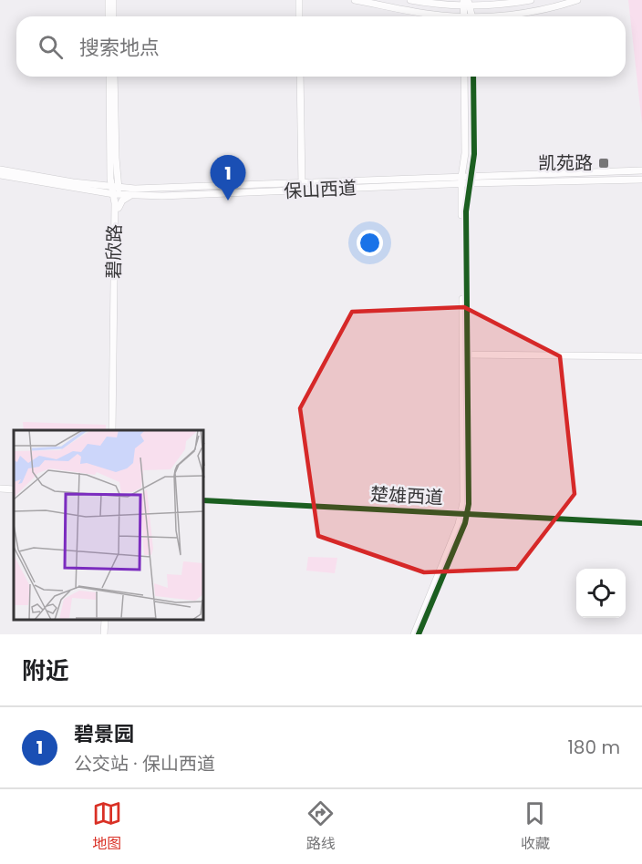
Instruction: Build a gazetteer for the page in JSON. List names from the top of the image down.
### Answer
{
  "streets": {
    "street": ["保山西道", "碧欣路", "楚雄西道"]
  },
  "crossings": [
    ["保山西道", "碧欣路"]
  ],
  "places": {
    "transit": ["凯苑路"]
  },
  "page": {
    "search": "搜索地点",
    "pins": "1",
    "heading": "附近",
    "list": [
      {
        "mark": "1",
        "name": "碧景园",
        "note": "公交站 · 保山西道",
        "value": "180 m"
      }
    ],
    "nav": ["地图", "路线", "收藏"]
  }
}
